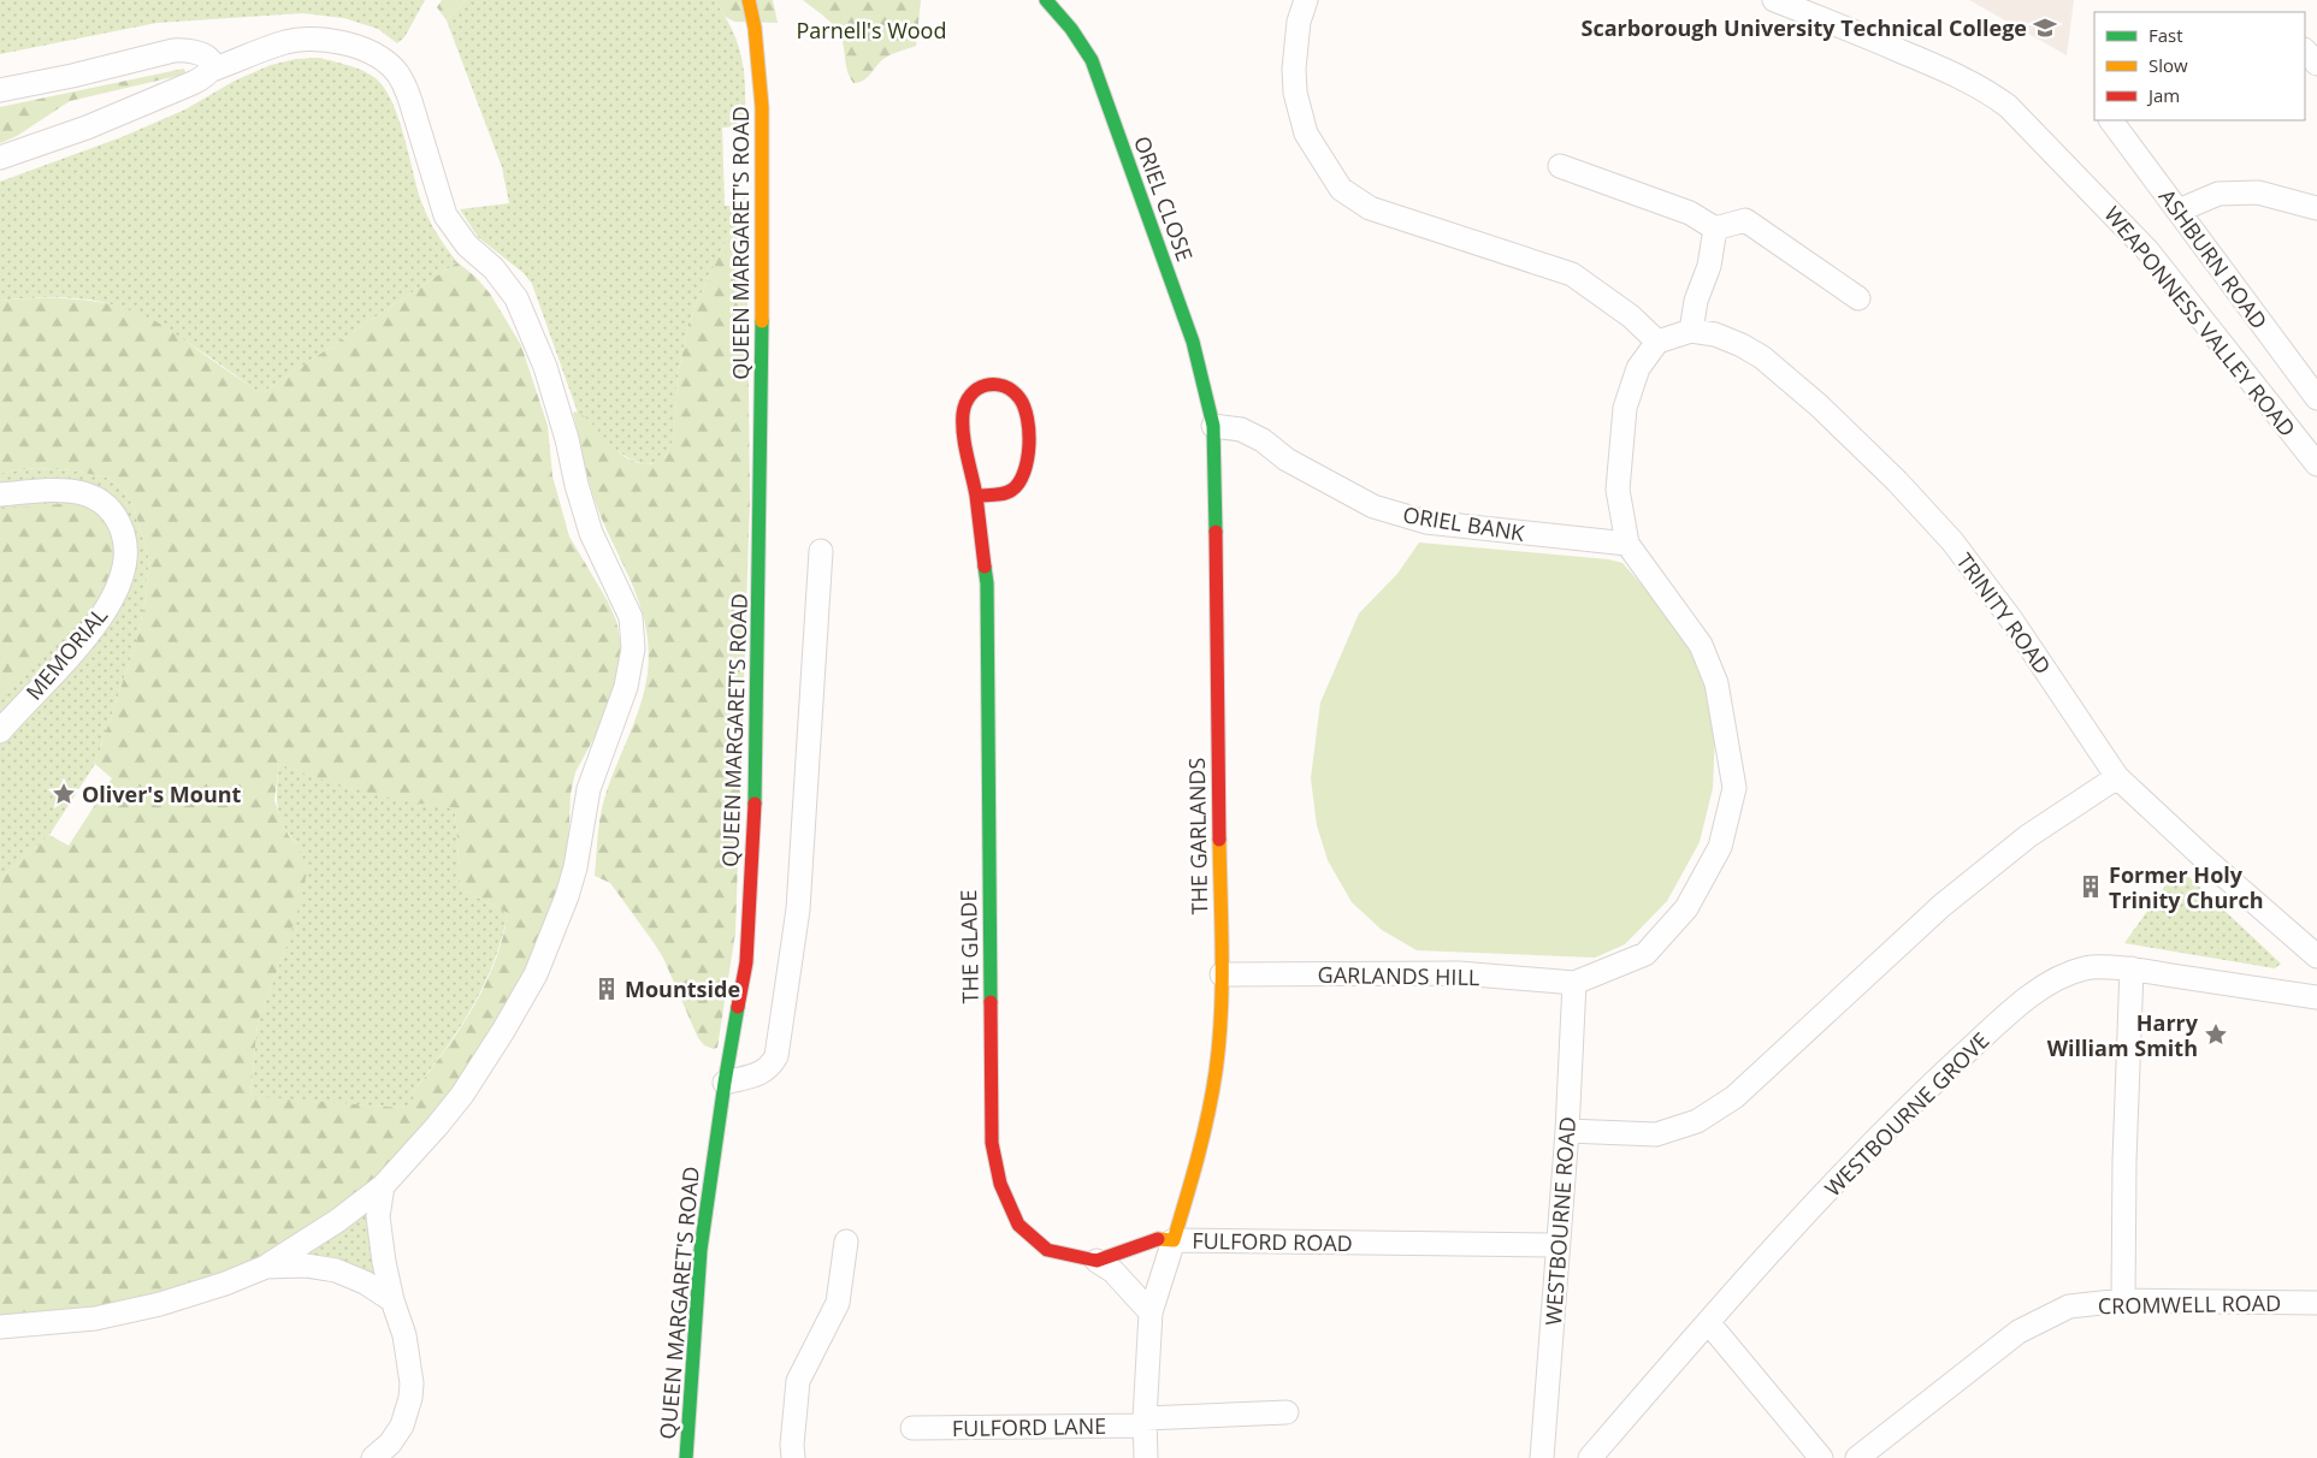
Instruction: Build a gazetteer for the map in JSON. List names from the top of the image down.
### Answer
{
  "streets": {
    "street": [
      "ORIEL CLOSE",
      "QUEEN MARGARET'S ROAD",
      "ASHBURN ROAD",
      "WEAPONNESS VALLEY ROAD",
      "ORIEL BANK",
      "TRINITY ROAD",
      "MEMORIAL",
      "THE GARLANDS",
      "THE GLADE",
      "GARLANDS HILL",
      "WESTBOURNE GROVE",
      "WESTBOURNE ROAD",
      "FULFORD ROAD",
      "CROMWELL ROAD",
      "FULFORD LANE"
    ]
  },
  "crossings": [
    ["ORIEL CLOSE", "ORIEL BANK"],
    ["ORIEL CLOSE", "THE GARLANDS"],
    ["ORIEL BANK", "THE GARLANDS"],
    ["THE GARLANDS", "THE GLADE"],
    ["THE GARLANDS", "GARLANDS HILL"],
    ["THE GARLANDS", "FULFORD ROAD"],
    ["THE GLADE", "FULFORD ROAD"],
    ["GARLANDS HILL", "WESTBOURNE ROAD"],
    ["WESTBOURNE ROAD", "FULFORD ROAD"],
    ["FULFORD ROAD", "FULFORD LANE"]
  ],
  "parks": ["Parnell's Wood"],
  "places": {
    "school or university": ["Scarborough University Technical College"],
    "place": ["Oliver's Mount", "Harry William Smith"],
    "building": ["Former Holy Trinity Church", "Mountside"]
  },
  "legend": ["Fast", "Slow", "Jam"]
}
